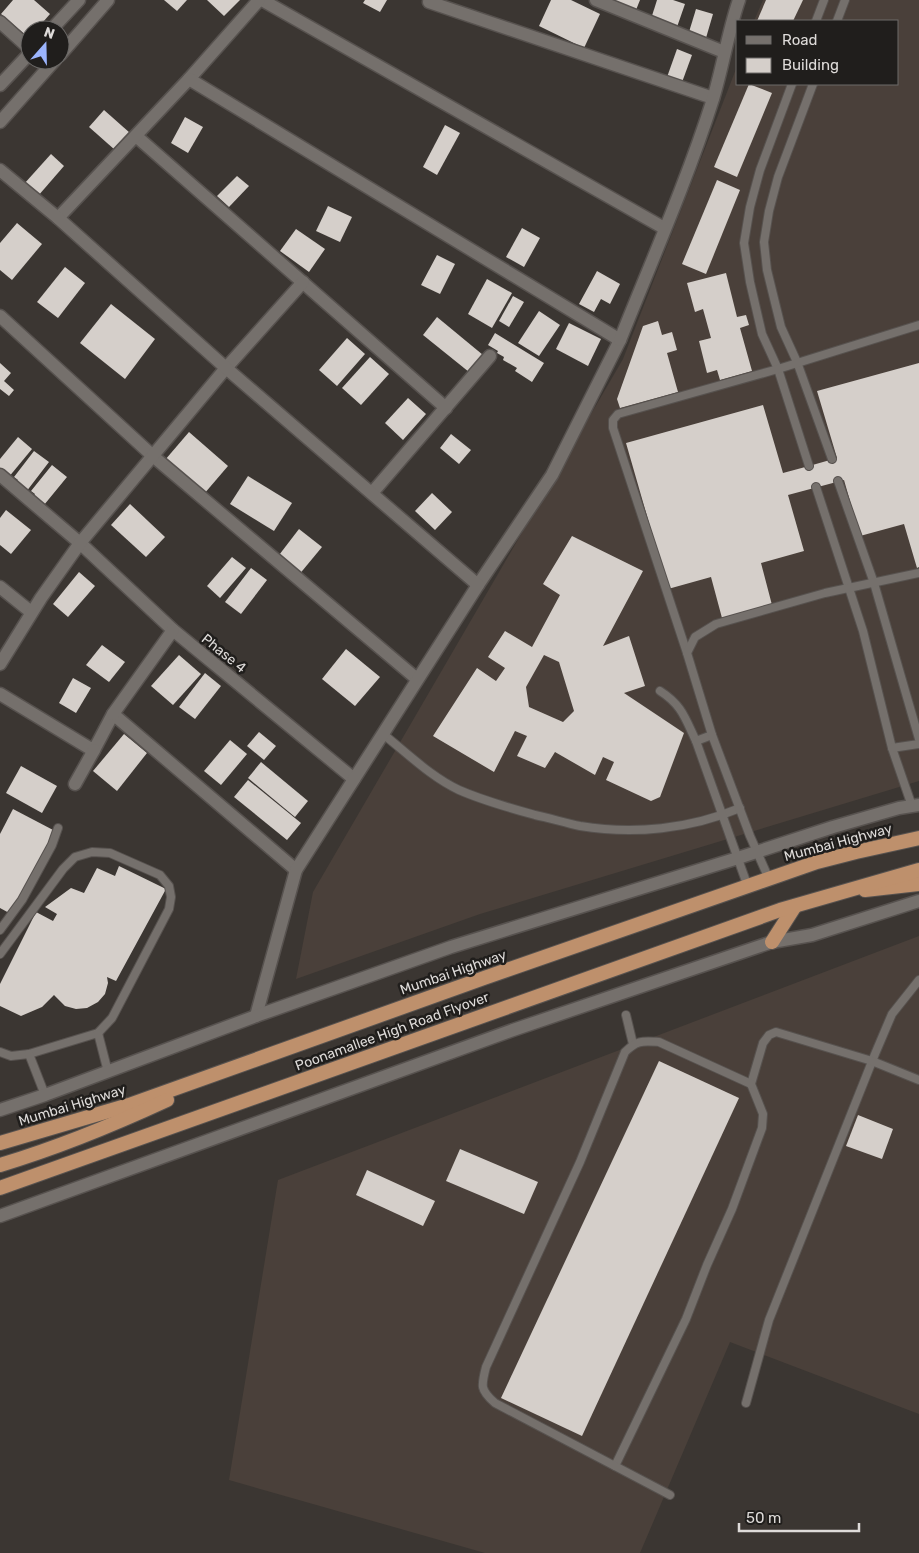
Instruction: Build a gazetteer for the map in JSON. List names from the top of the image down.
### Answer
{
  "streets": {
    "highway": ["Mumbai Highway", "Poonamallee High Road Flyover"],
    "street": ["Phase 4"]
  },
  "legend": ["Road", "Building"],
  "scale_bar": "50 m",
  "north": "top"
}
